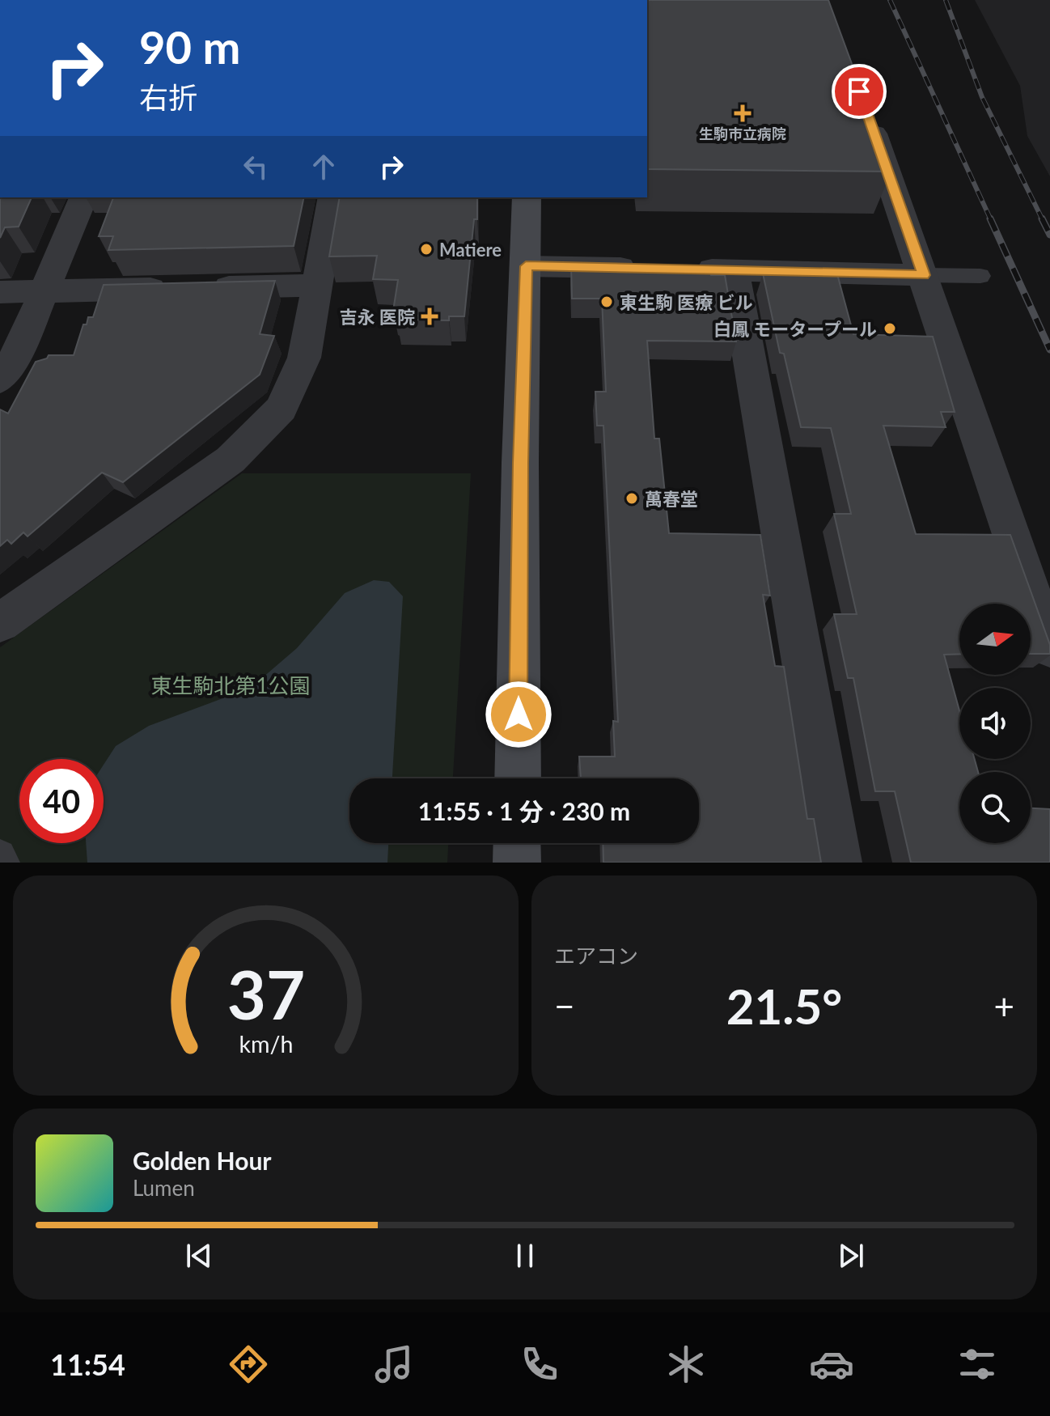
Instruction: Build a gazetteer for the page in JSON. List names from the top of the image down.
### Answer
{
  "parks": ["東生駒北第1公園"],
  "places": {
    "health": ["生駒市立病院", "吉永 医院"],
    "other": [
      "Matiere",
      "東生駒 医療 ビル",
      "白鳳 モータープール",
      "萬春堂"
    ]
  },
  "north": "right",
  "page": {
    "turn": ["90 m", "右折"],
    "limit": "40",
    "trip": "11:55 · 1 分 · 230 m",
    "tile": "エアコン",
    "heat": ["−", "21.5°", "+"],
    "song": ["Golden Hour", "Lumen"],
    "tabs": "11:54",
    "gauge": ["37", "km/h"]
  }
}
